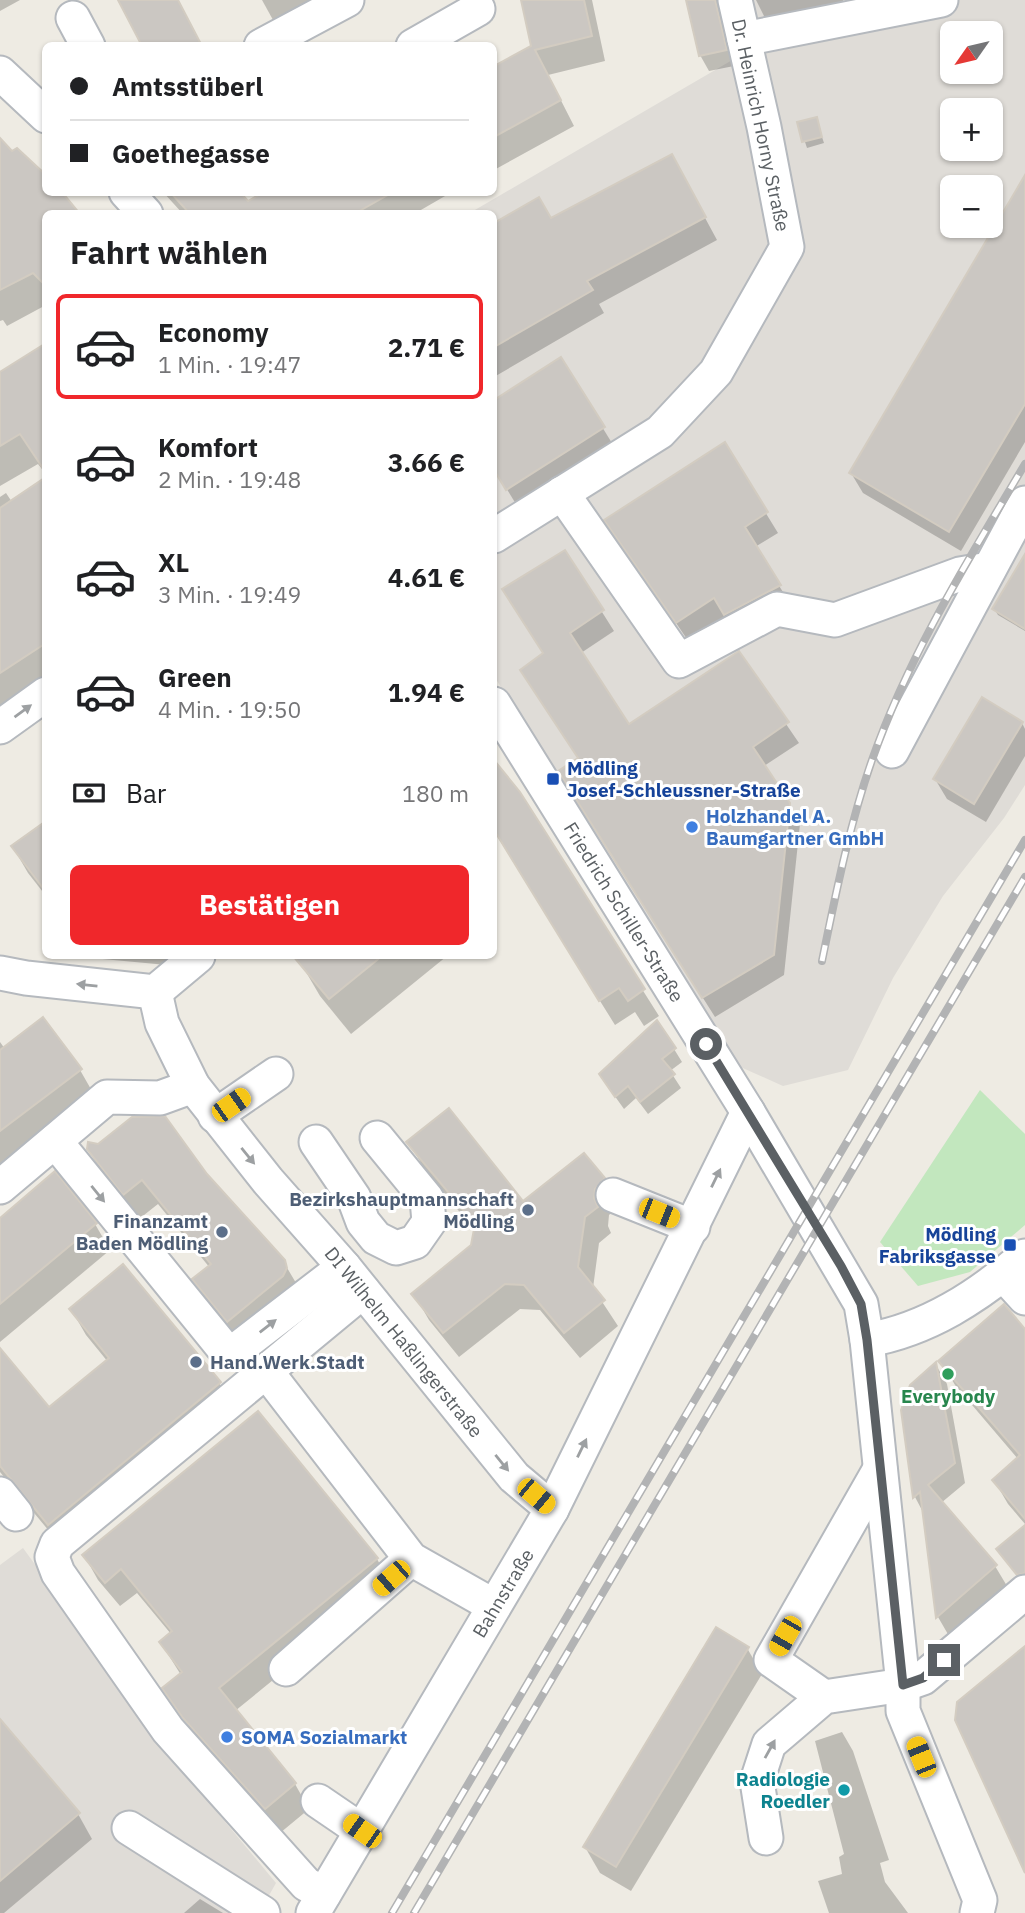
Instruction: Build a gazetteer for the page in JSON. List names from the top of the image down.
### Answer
{
  "streets": {
    "street": [
      "Dr. Heinrich Horny Straße",
      "Friedrich Schiller-Straße",
      "DI Wilhelm Haßlingerstraße",
      "Bahnstraße"
    ]
  },
  "crossings": [
    ["Friedrich Schiller-Straße", "Bahnstraße"],
    ["DI Wilhelm Haßlingerstraße", "Bahnstraße"]
  ],
  "one_way": ["Bahnstraße"],
  "places": {
    "transit": ["Mödling Josef-Schleussner-Straße", "Mödling Fabriksgasse"],
    "other": [
      "Holzhandel A. Baumgartner GmbH",
      "Bezirkshauptmannschaft Mödling",
      "Finanzamt Baden Mödling",
      "Hand.Werk.Stadt",
      "Everybody",
      "SOMA Sozialmarkt",
      "Radiologie Roedler"
    ]
  },
  "north": "bottom left",
  "page": {
    "map_buttons": ["+", "−"],
    "banner": ["Amtsstüberl", "Goethegasse"],
    "heading": "Fahrt wählen",
    "list": [
      {
        "name": "Economy",
        "note": "1 Min. · 19:47",
        "value": "2.71 €"
      },
      {
        "name": "Komfort",
        "note": "2 Min. · 19:48",
        "value": "3.66 €"
      },
      {
        "name": "XL",
        "note": "3 Min. · 19:49",
        "value": "4.61 €"
      },
      {
        "name": "Green",
        "note": "4 Min. · 19:50",
        "value": "1.94 €"
      }
    ],
    "pay": ["Bar", "180 m"],
    "buttons": "Bestätigen"
  }
}
